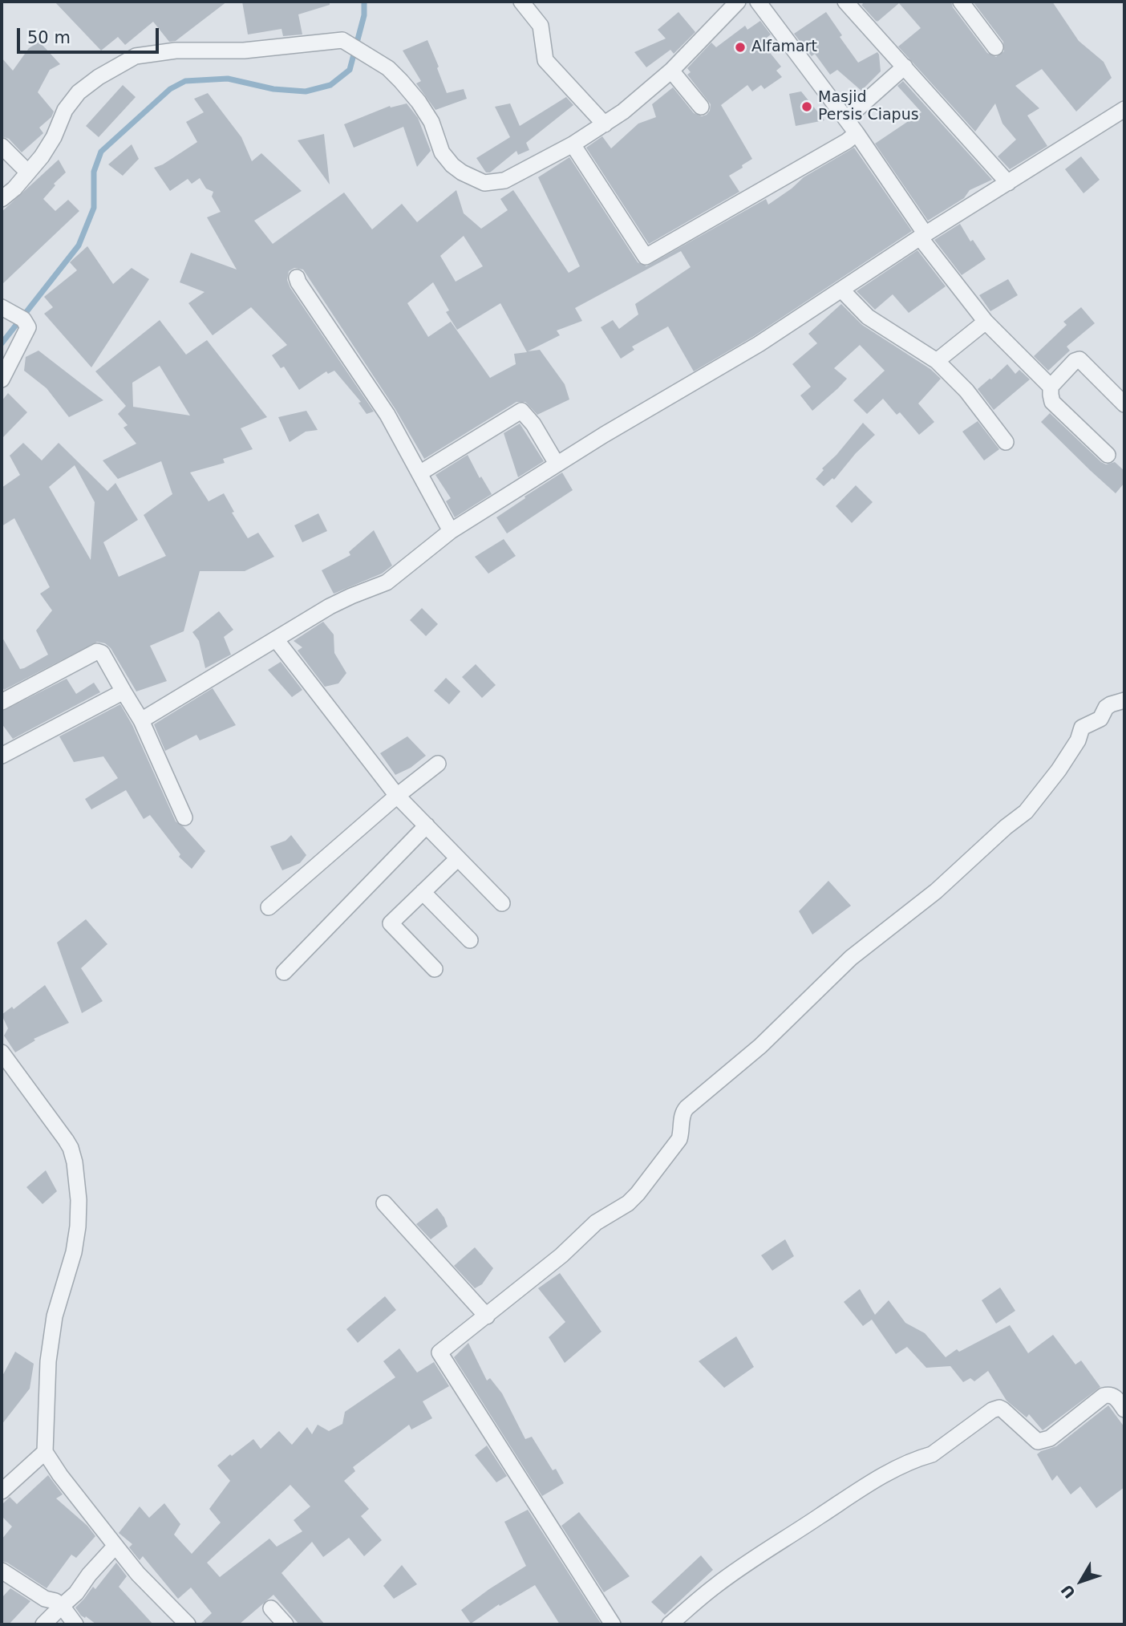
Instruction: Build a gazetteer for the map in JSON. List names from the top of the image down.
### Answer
{
  "places": ["Alfamart", "Masjid Persis Ciapus"],
  "scale_bar": "50 m",
  "north": "bottom left"
}
